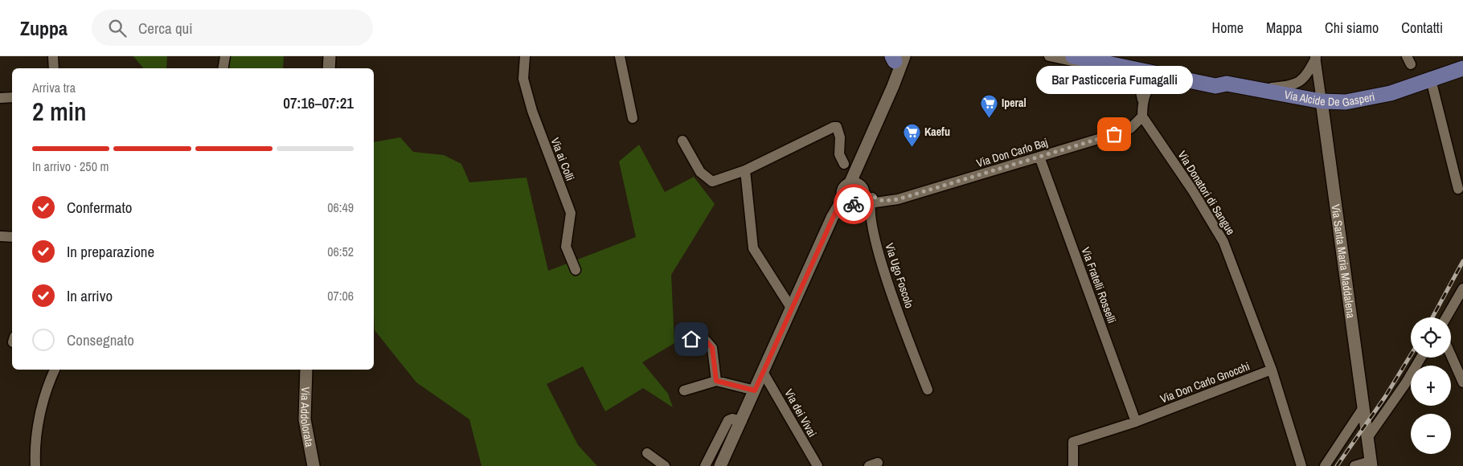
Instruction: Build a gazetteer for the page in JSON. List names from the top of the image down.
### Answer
{
  "streets": {
    "main road": ["Via Alcide De Gasperi"],
    "street": [
      "Via Don Carlo Baj",
      "Via ai Colli",
      "Via Donatori di Sangue",
      "Via Santa Maria Maddalena",
      "Via Ugo Foscolo",
      "Via Fratelli Rosselli",
      "Via Don Carlo Gnocchi",
      "Via dei Vivai",
      "Via Addolorata"
    ]
  },
  "crossings": [
    ["Via Alcide De Gasperi", "Via Santa Maria Maddalena"],
    ["Via Don Carlo Baj", "Via Donatori di Sangue"],
    ["Via Don Carlo Baj", "Via Ugo Foscolo"],
    ["Via Don Carlo Baj", "Via Fratelli Rosselli"],
    ["Via Donatori di Sangue", "Via Don Carlo Gnocchi"],
    ["Via Fratelli Rosselli", "Via Don Carlo Gnocchi"]
  ],
  "places": {
    "supermarket": ["Iperal", "Kaefu"],
    "other": ["Bar Pasticceria Fumagalli"]
  },
  "page": {
    "header": "Zuppa",
    "search": "Cerca qui",
    "nav": [
      "Home",
      "Mappa",
      "Chi siamo",
      "Contatti"
    ],
    "bubble": "Bar Pasticceria Fumagalli",
    "heading": ["2 min", "Arriva tra", "07:16–07:21"],
    "bar": "In arrivo · 250 m",
    "list": [
      ["Confermato", "06:49"],
      ["In preparazione", "06:52"],
      ["In arrivo", "07:06"],
      "Consegnato"
    ],
    "map_buttons": ["+", "−"]
  }
}
